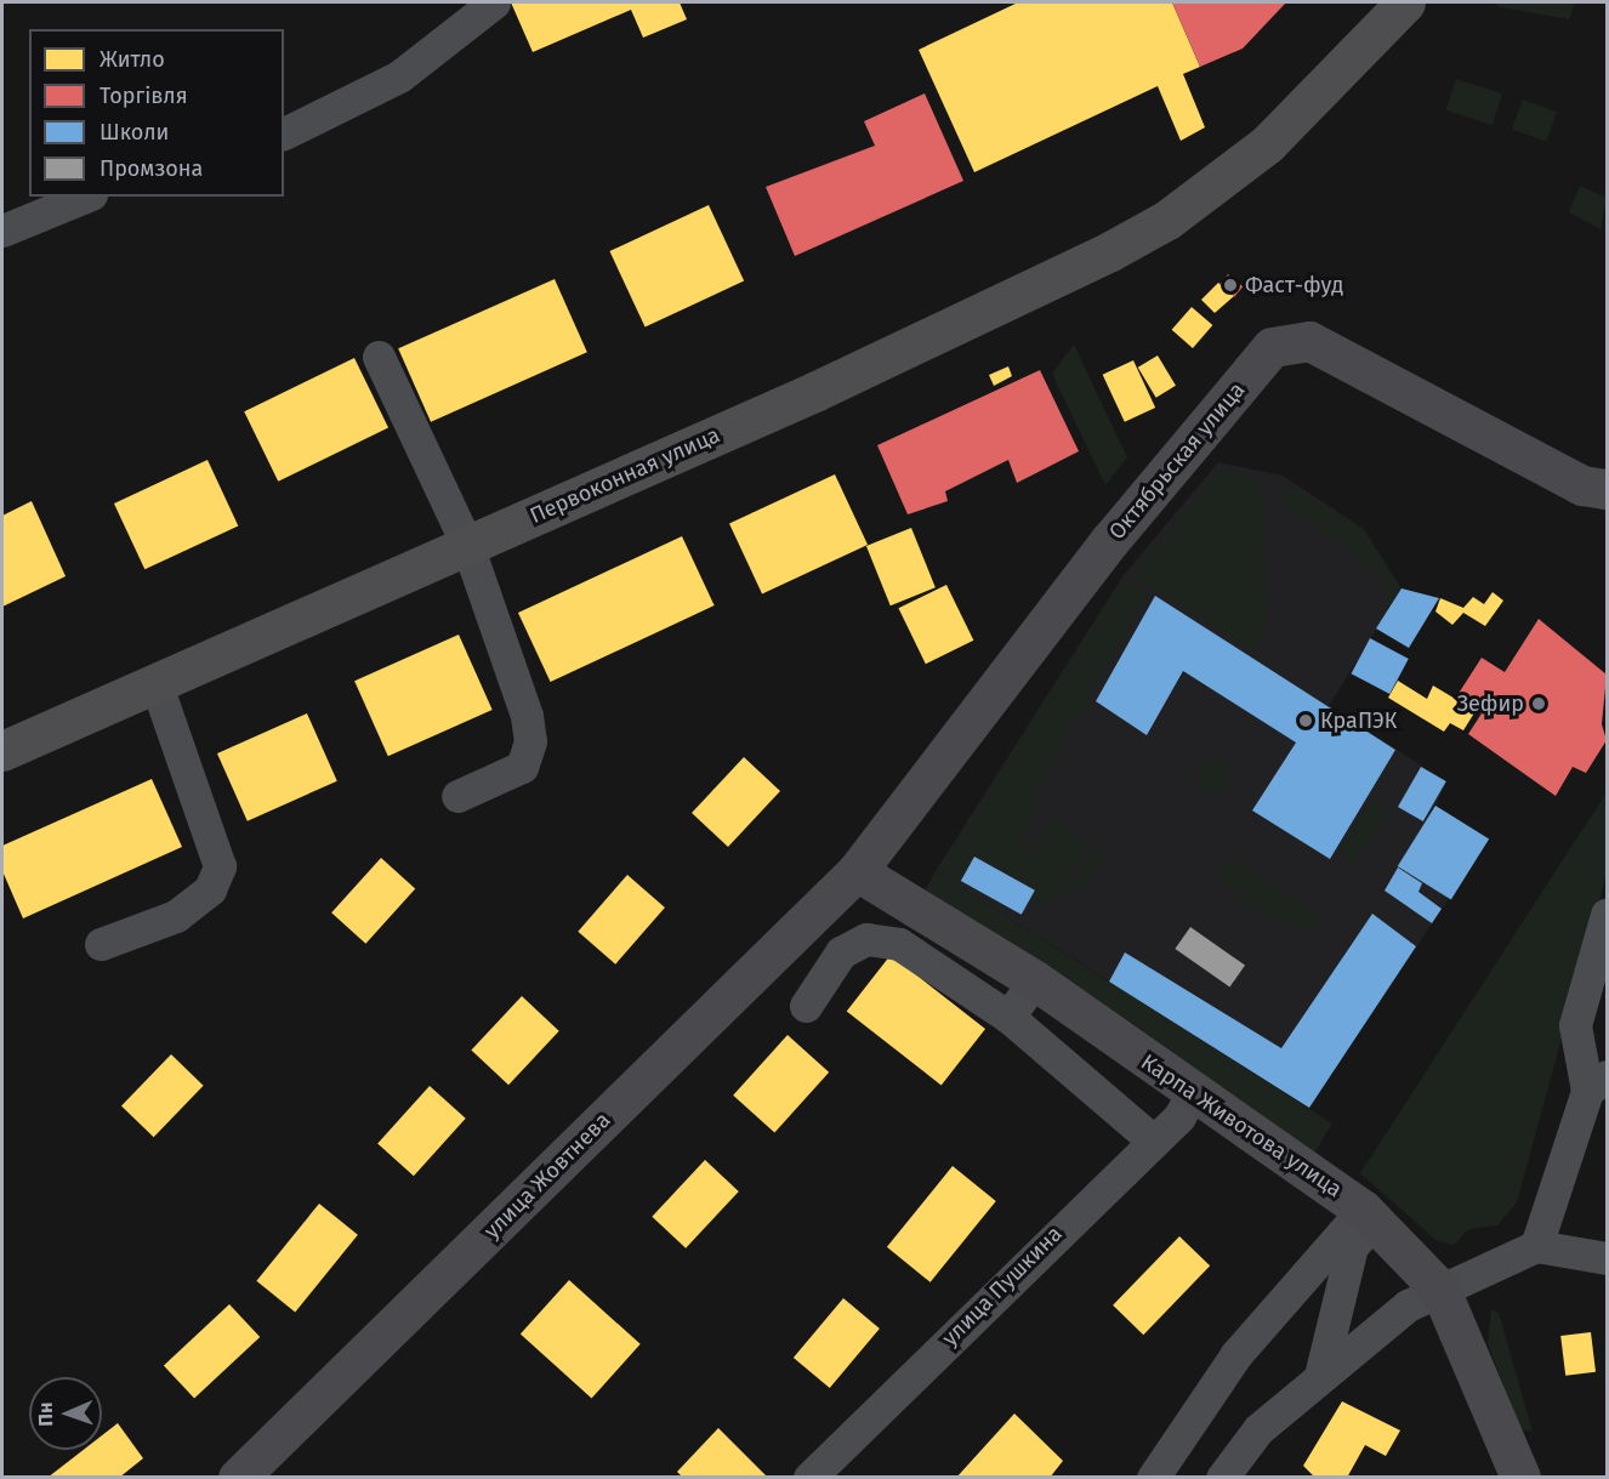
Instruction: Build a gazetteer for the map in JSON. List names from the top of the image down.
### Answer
{
  "streets": {
    "highway": ["Первоконная улица"],
    "main road": ["Октябрьская улица", "Карпа Животова улица", "улица Жовтнева"],
    "street": ["улица Пушкина"]
  },
  "crossings": [
    ["Октябрьская улица", "Карпа Животова улица"],
    ["Октябрьская улица", "улица Жовтнева"],
    ["Карпа Животова улица", "улица Жовтнева"],
    ["Карпа Животова улица", "улица Пушкина"]
  ],
  "places": ["Фаст-фуд", "Зефир", "КраПЭК"],
  "legend": [
    "Житло",
    "Торгівля",
    "Школи",
    "Промзона"
  ],
  "north": "left"
}
